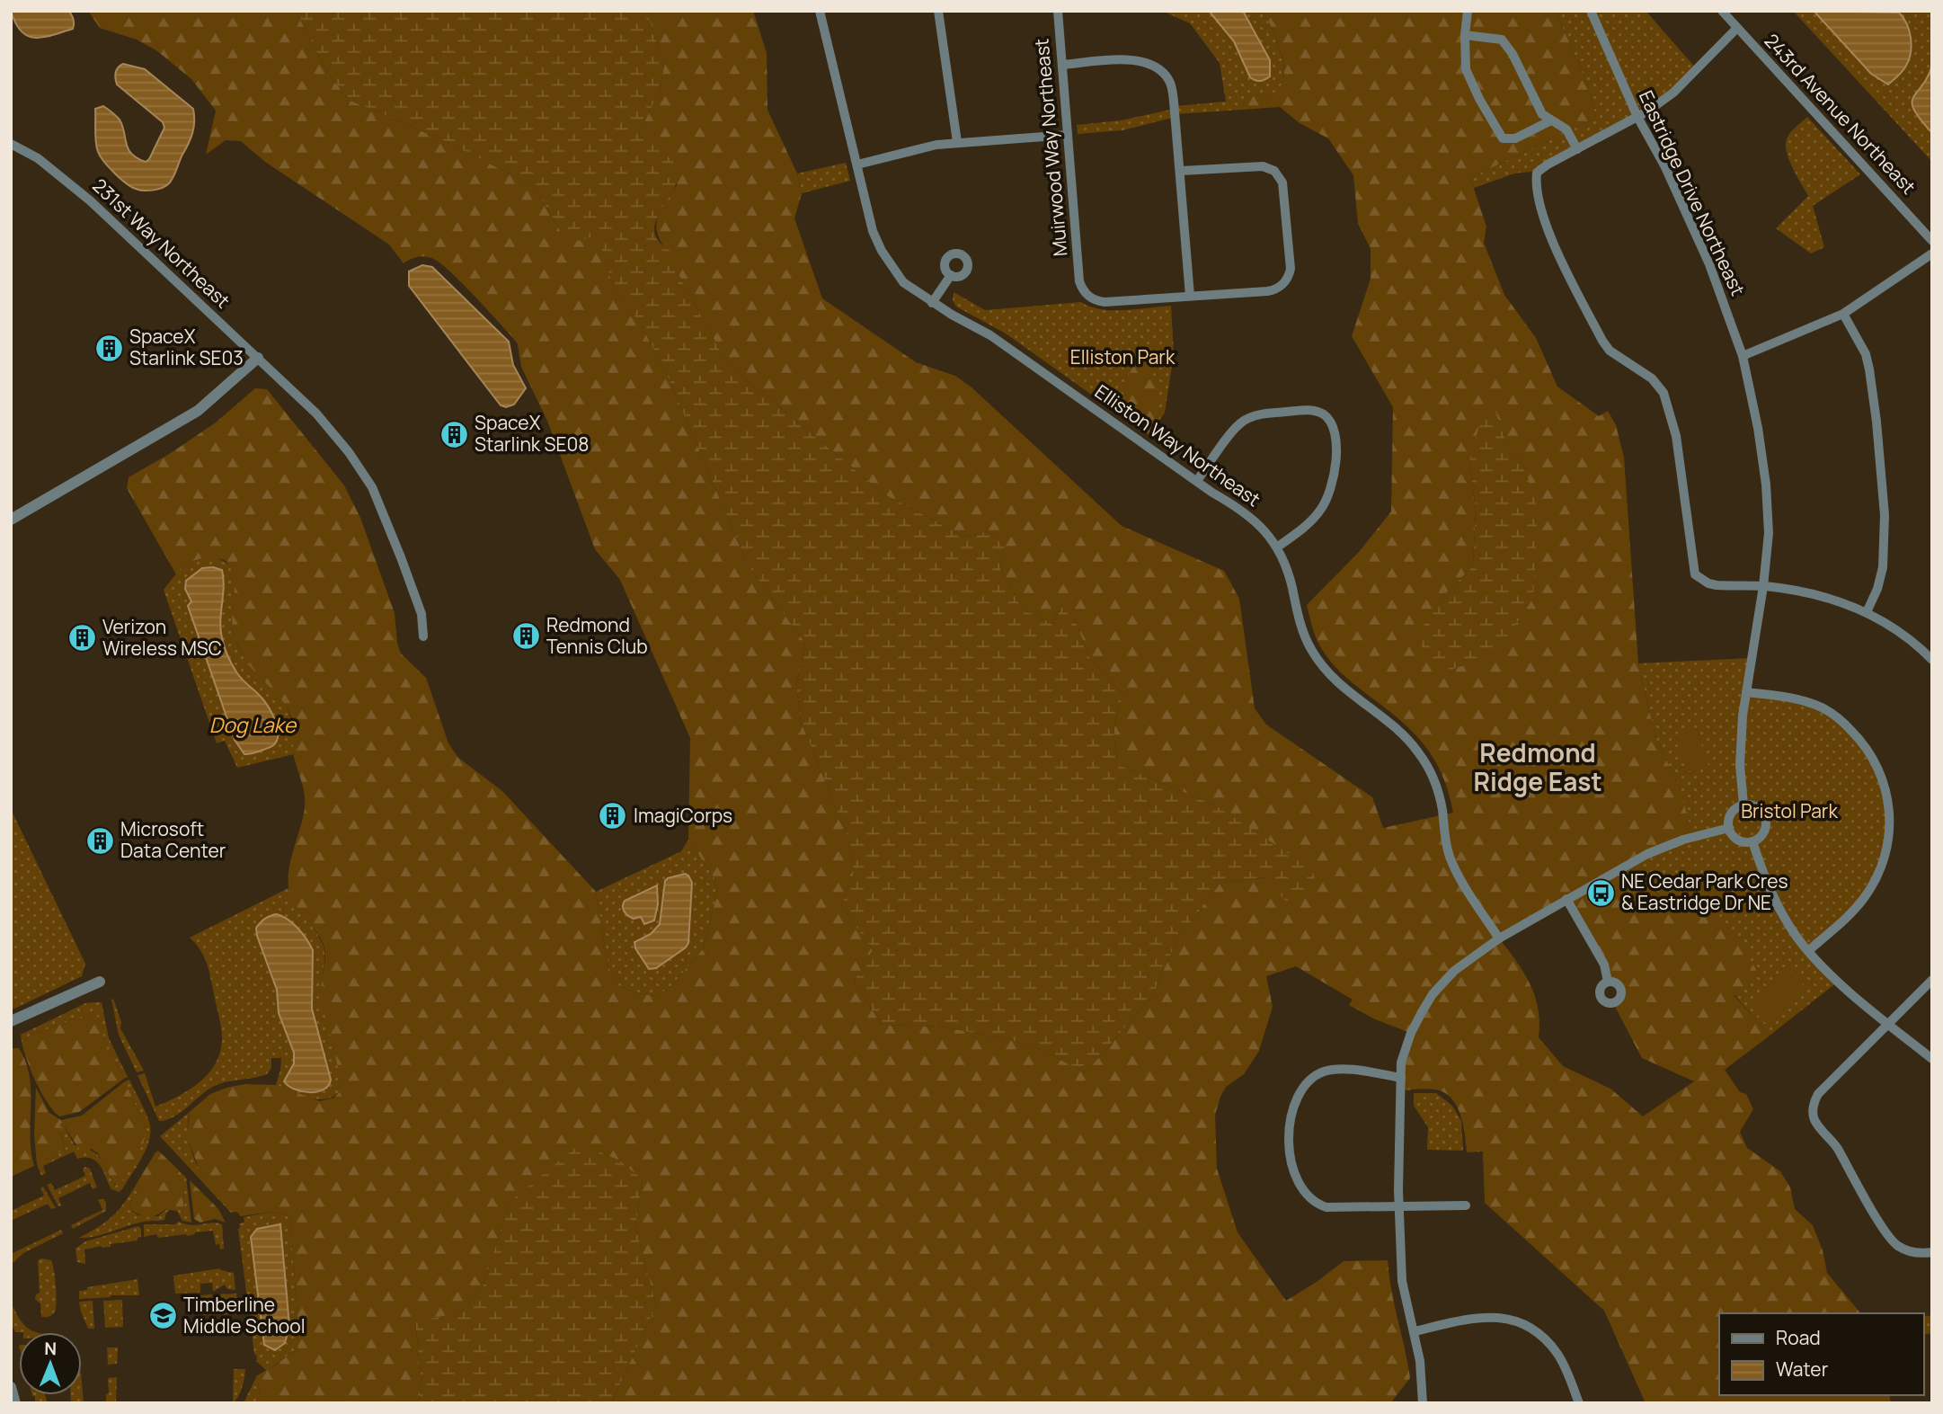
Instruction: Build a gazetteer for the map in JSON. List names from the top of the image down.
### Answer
{
  "streets": {
    "street": [
      "243rd Avenue Northeast",
      "Muirwood Way Northeast",
      "Eastridge Drive Northeast",
      "231st Way Northeast",
      "Elliston Way Northeast"
    ]
  },
  "districts": ["Redmond Ridge East"],
  "water": ["Dog Lake"],
  "parks": ["Elliston Park", "Bristol Park"],
  "places": {
    "building": [
      "SpaceX Starlink SE03",
      "SpaceX Starlink SE08",
      "Redmond Tennis Club",
      "Verizon Wireless MSC",
      "ImagiCorps",
      "Microsoft Data Center"
    ],
    "bus stop": ["NE Cedar Park Cres & Eastridge Dr NE"],
    "school or university": ["Timberline Middle School"]
  },
  "legend": ["Road", "Water"],
  "north": "top"
}
